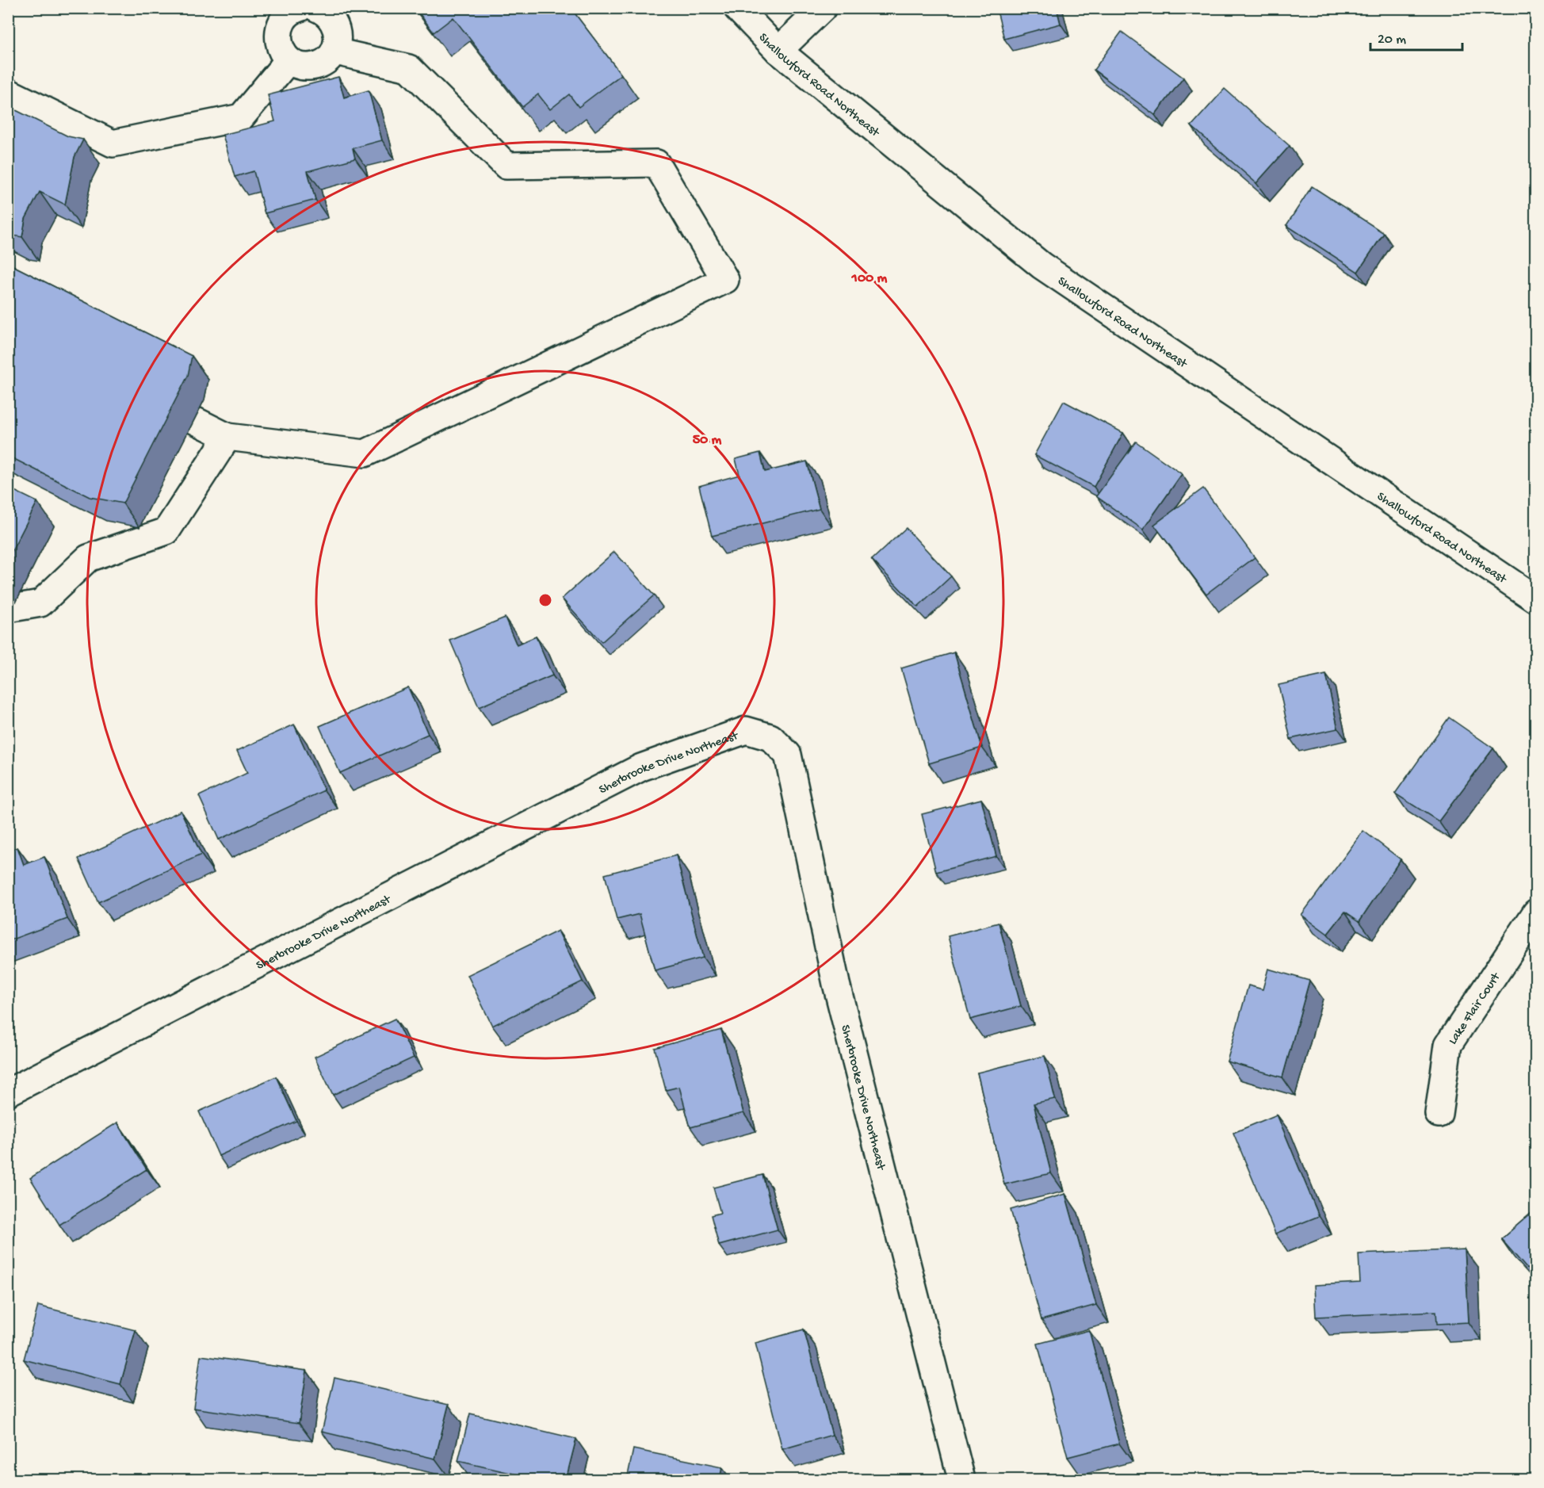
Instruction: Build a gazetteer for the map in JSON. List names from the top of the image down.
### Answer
{
  "streets": {
    "street": ["Shallowford Road Northeast", "Sherbrooke Drive Northeast", "Lake Flair Court"]
  },
  "scale_bar": "20 m",
  "rings": ["100 m", "50 m"]
}
